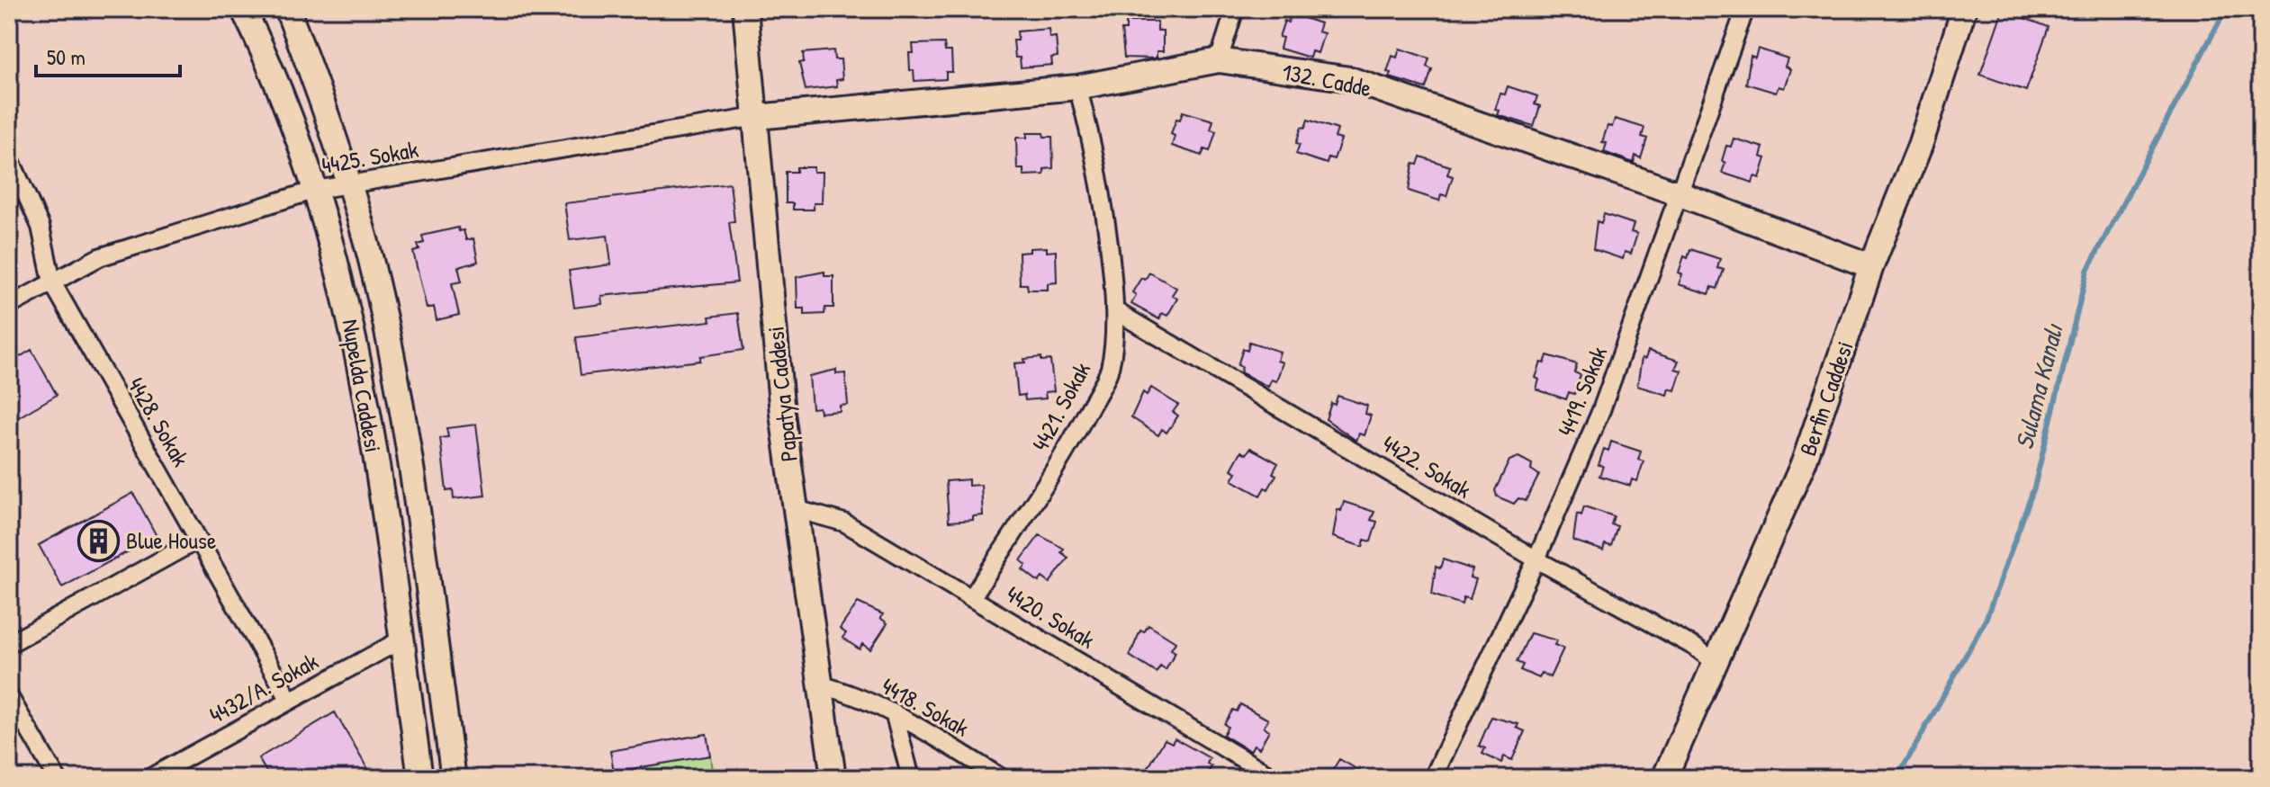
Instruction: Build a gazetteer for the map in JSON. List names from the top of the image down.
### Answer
{
  "streets": {
    "street": [
      "132. Cadde",
      "4425. Sokak",
      "Nupelda Caddesi",
      "4419. Sokak",
      "Papatya Caddesi",
      "Berfin Caddesi",
      "4421. Sokak",
      "4428. Sokak",
      "4422. Sokak",
      "4420. Sokak",
      "4432/A. Sokak",
      "4418. Sokak"
    ]
  },
  "crossings": [
    ["132. Cadde", "4425. Sokak"],
    ["132. Cadde", "4419. Sokak"],
    ["132. Cadde", "Papatya Caddesi"],
    ["132. Cadde", "Berfin Caddesi"],
    ["132. Cadde", "4421. Sokak"],
    ["4425. Sokak", "Nupelda Caddesi"],
    ["4425. Sokak", "Papatya Caddesi"],
    ["4425. Sokak", "4428. Sokak"],
    ["Nupelda Caddesi", "4432/A. Sokak"],
    ["4419. Sokak", "4422. Sokak"],
    ["Papatya Caddesi", "4420. Sokak"],
    ["Papatya Caddesi", "4418. Sokak"],
    ["Berfin Caddesi", "4422. Sokak"],
    ["4421. Sokak", "4422. Sokak"],
    ["4421. Sokak", "4420. Sokak"],
    ["4428. Sokak", "4432/A. Sokak"]
  ],
  "water": ["Sulama Kanalı"],
  "places": {
    "building": ["Blue House"]
  },
  "scale_bar": "50 m"
}
